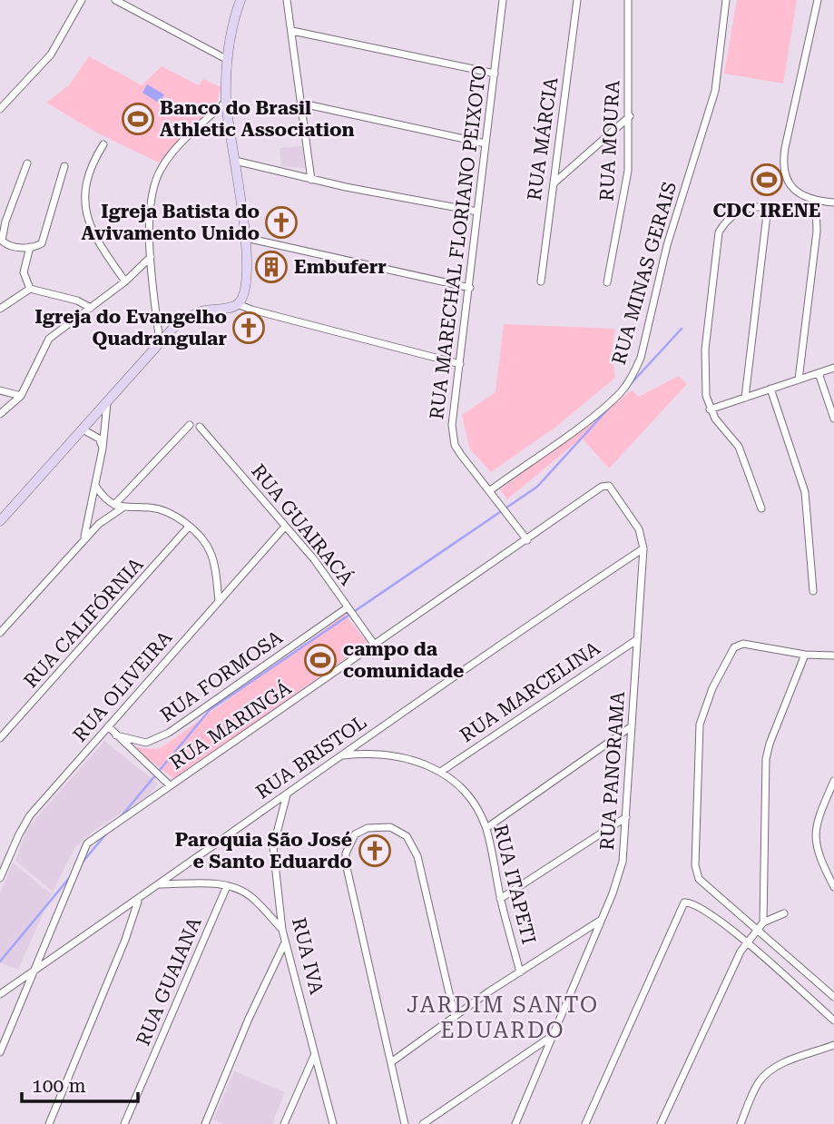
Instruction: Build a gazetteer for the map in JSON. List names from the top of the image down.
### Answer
{
  "streets": {
    "street": [
      "RUA MÁRCIA",
      "RUA MOURA",
      "RUA MARECHAL FLORIANO PEIXOTO",
      "RUA MINAS GERAIS",
      "RUA GUAIRACÁ",
      "RUA CALIFÓRNIA",
      "RUA FORMOSA",
      "RUA OLIVEIRA",
      "RUA MARCELINA",
      "RUA MARINGÁ",
      "RUA BRISTOL",
      "RUA PANORAMA",
      "RUA ITAPETI",
      "RUA IVA",
      "RUA GUAIANA"
    ]
  },
  "crossings": [
    ["RUA MARECHAL FLORIANO PEIXOTO", "RUA MINAS GERAIS"],
    ["RUA MARECHAL FLORIANO PEIXOTO", "RUA MARINGÁ"],
    ["RUA GUAIRACÁ", "RUA FORMOSA"],
    ["RUA GUAIRACÁ", "RUA OLIVEIRA"],
    ["RUA GUAIRACÁ", "RUA MARINGÁ"],
    ["RUA MARCELINA", "RUA PANORAMA"],
    ["RUA MARCELINA", "RUA ITAPETI"],
    ["RUA MARINGÁ", "RUA BRISTOL"],
    ["RUA MARINGÁ", "RUA PANORAMA"],
    ["RUA BRISTOL", "RUA PANORAMA"],
    ["RUA BRISTOL", "RUA ITAPETI"],
    ["RUA BRISTOL", "RUA IVA"]
  ],
  "districts": ["JARDIM SANTO EDUARDO"],
  "places": {
    "sports": ["Banco do Brasil Athletic Association", "CDC IRENE", "campo da comunidade"],
    "church": ["Igreja Batista do Avivamento Unido", "Igreja do Evangelho Quadrangular", "Paroquia São José e Santo Eduardo"],
    "building": ["Embuferr"]
  },
  "scale_bar": "100 m"
}
